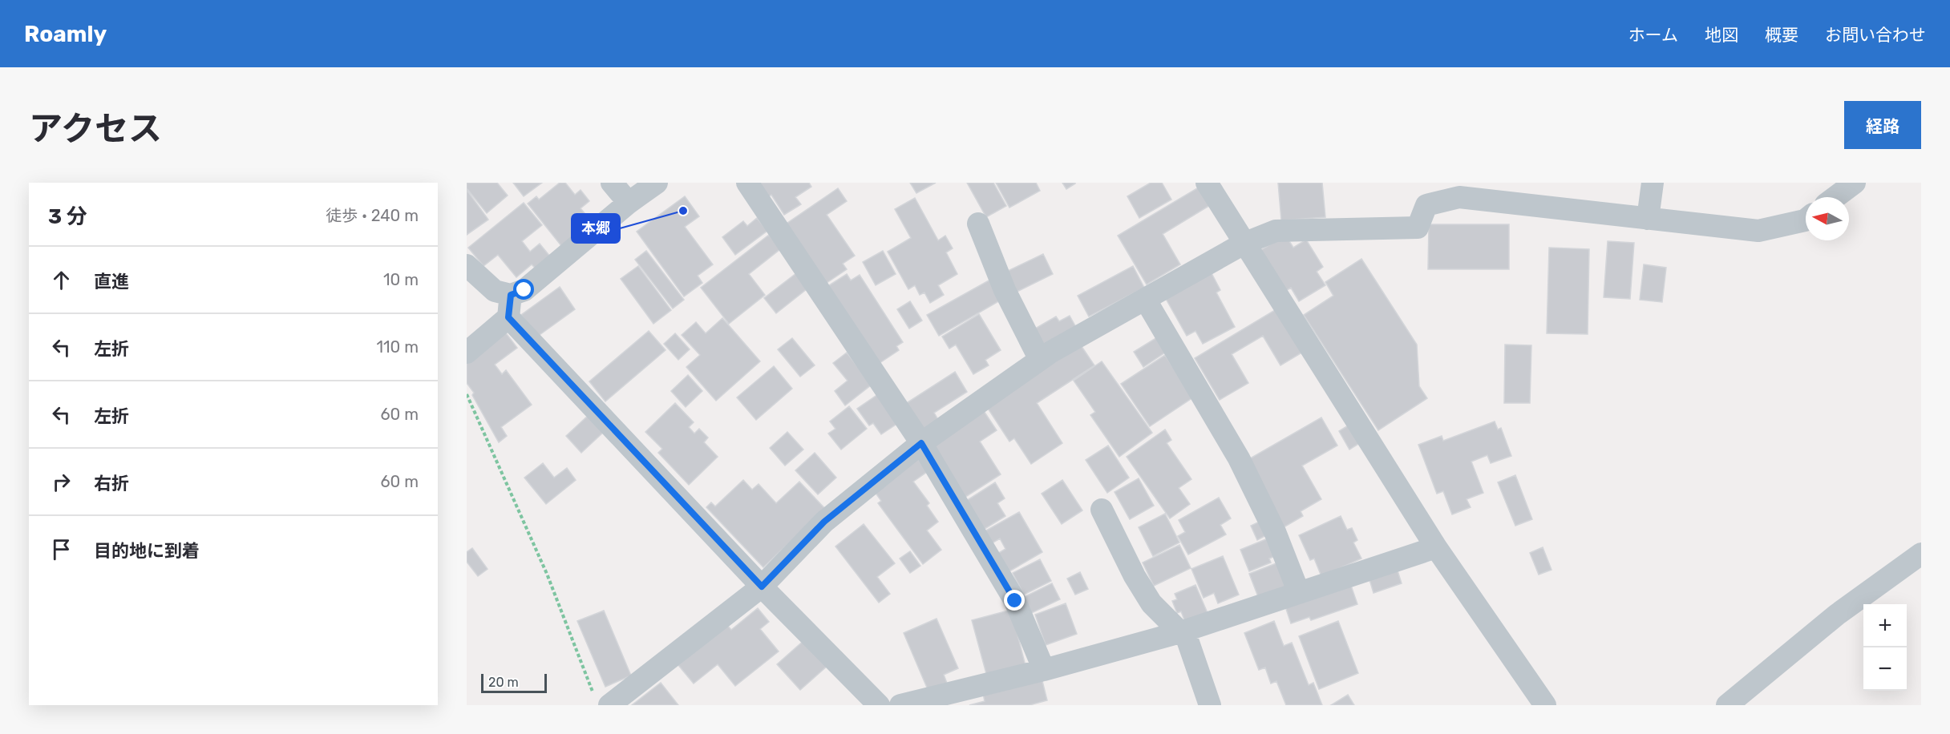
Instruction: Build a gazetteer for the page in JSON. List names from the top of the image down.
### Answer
{
  "places": ["本郷"],
  "scale_bar": "20 m",
  "north": "left",
  "page": {
    "header": "Roamly",
    "nav": [
      "ホーム",
      "地図",
      "概要",
      "お問い合わせ"
    ],
    "title": "アクセス",
    "buttons": "経路",
    "heading": ["3 分", "徒歩 · 240 m"],
    "list": [
      ["直進", "10 m"],
      ["左折", "110 m"],
      ["左折", "60 m"],
      ["右折", "60 m"],
      "目的地に到着"
    ],
    "map_buttons": ["+", "−"],
    "scale": "20 m"
  }
}
